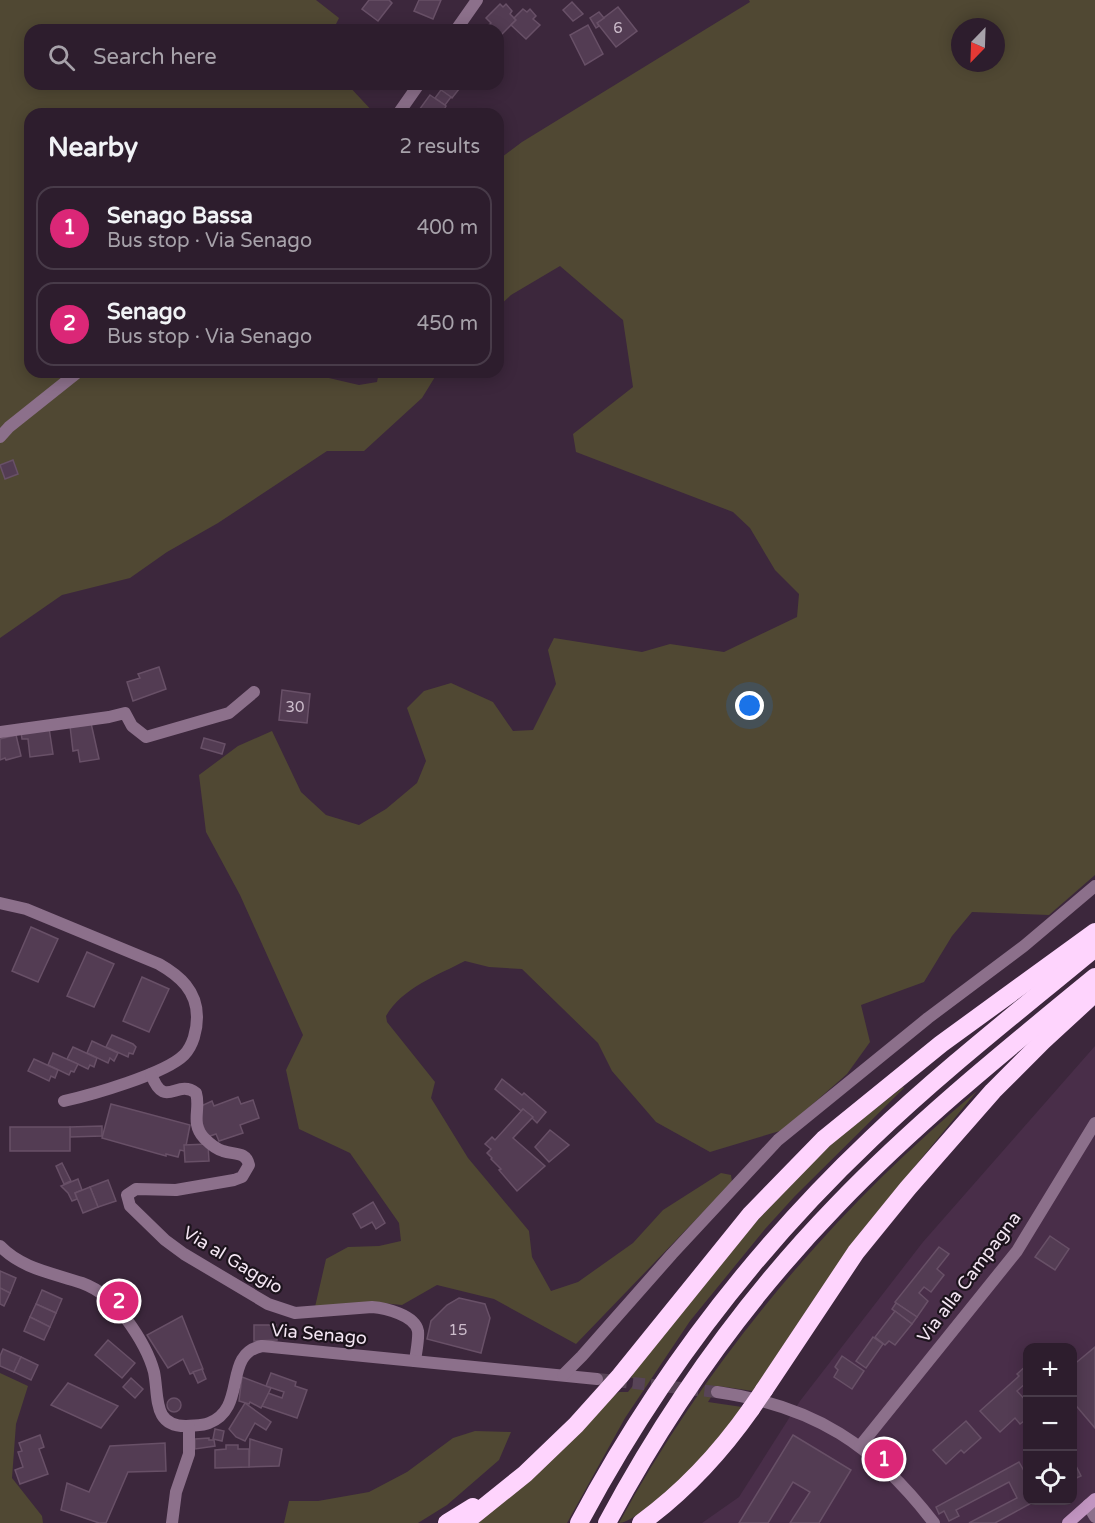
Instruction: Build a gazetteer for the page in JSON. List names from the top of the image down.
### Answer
{
  "streets": {
    "street": ["Via al Gaggio", "Via alla Campagna", "Via Senago"]
  },
  "crossings": [
    ["Via al Gaggio", "Via Senago"]
  ],
  "house_numbers": ["6", "30", "15"],
  "north": "bottom left",
  "page": {
    "search": "Search here",
    "heading": ["Nearby", "2 results"],
    "list": [
      {
        "mark": "1",
        "name": "Senago Bassa",
        "note": "Bus stop · Via Senago",
        "value": "400 m"
      },
      {
        "mark": "2",
        "name": "Senago",
        "note": "Bus stop · Via Senago",
        "value": "450 m"
      }
    ],
    "pins": ["2", "1"],
    "map_buttons": ["+", "−"]
  }
}
